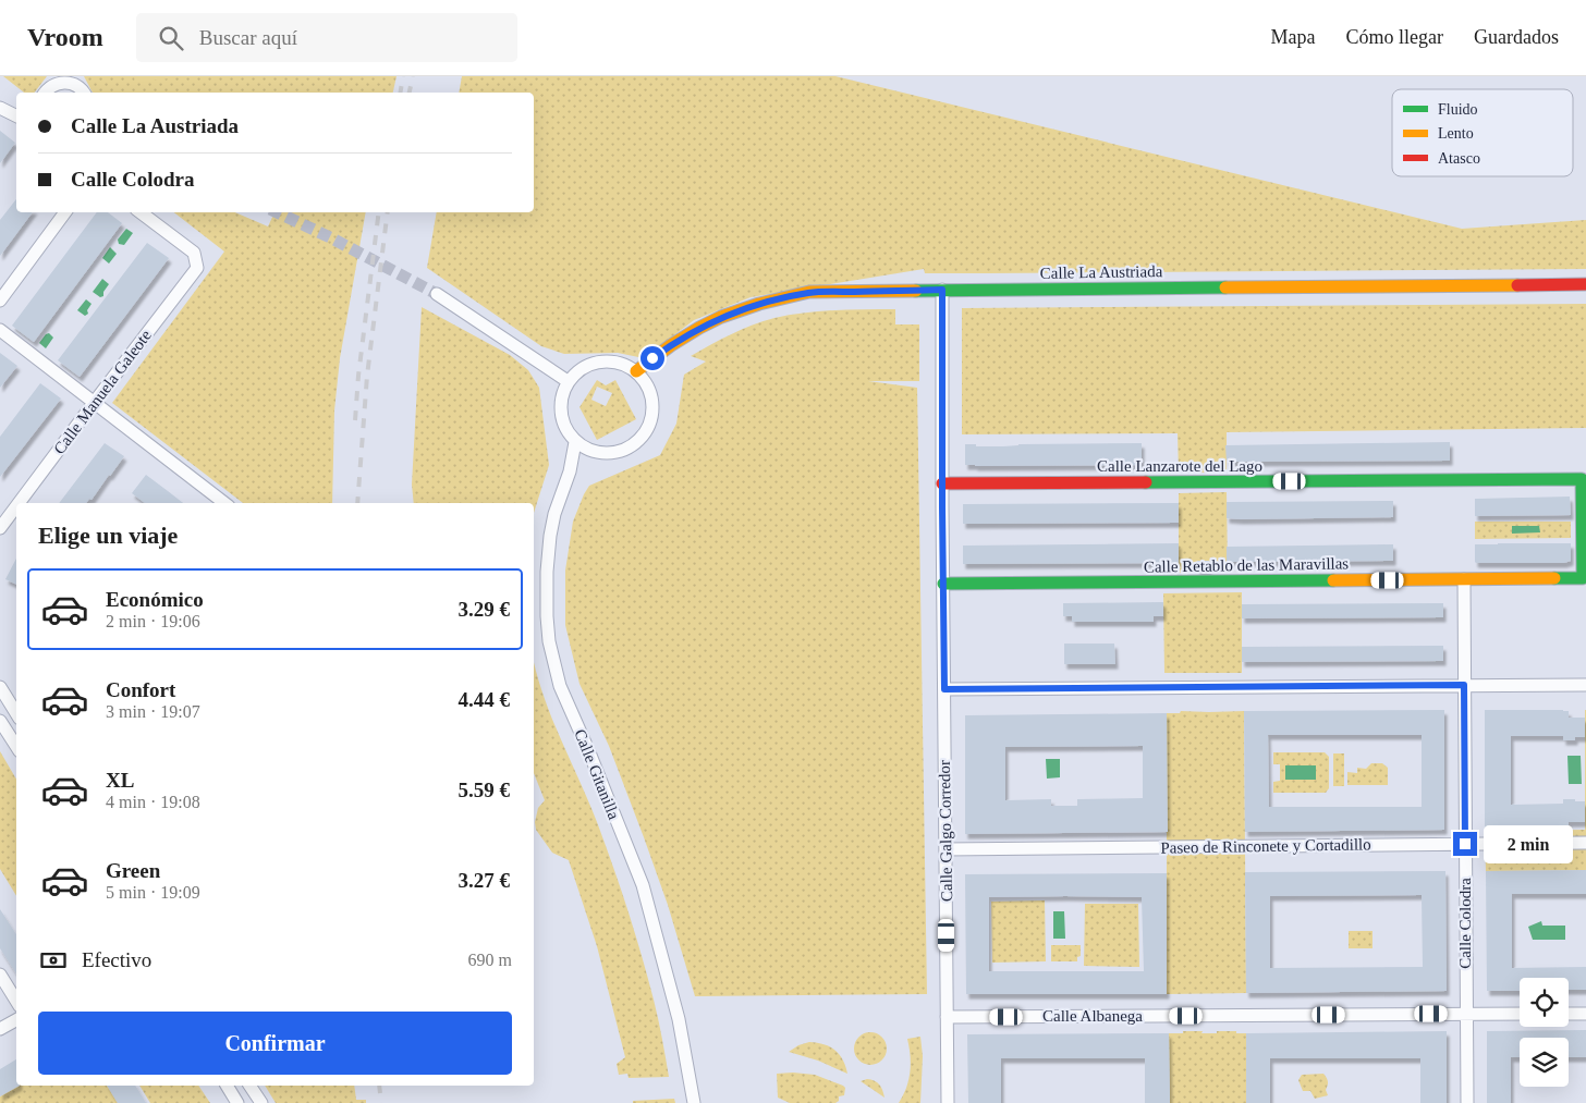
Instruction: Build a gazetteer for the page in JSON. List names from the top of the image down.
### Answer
{
  "streets": {
    "street": [
      "Calle La Austriada",
      "Calle Manuela Galeote",
      "Calle Lanzarote del Lago",
      "Calle Retablo de las Maravillas",
      "Calle Gitanilla",
      "Calle Galgo Corredor",
      "Paseo de Rinconete y Cortadillo",
      "Calle Colodra",
      "Calle Albanega"
    ]
  },
  "crossings": [
    ["Calle La Austriada", "Calle Gitanilla"],
    ["Calle La Austriada", "Calle Galgo Corredor"],
    ["Calle Lanzarote del Lago", "Calle Retablo de las Maravillas"],
    ["Calle Lanzarote del Lago", "Calle Galgo Corredor"],
    ["Calle Retablo de las Maravillas", "Calle Galgo Corredor"],
    ["Calle Retablo de las Maravillas", "Calle Colodra"],
    ["Calle Galgo Corredor", "Paseo de Rinconete y Cortadillo"],
    ["Calle Galgo Corredor", "Calle Albanega"],
    ["Paseo de Rinconete y Cortadillo", "Calle Colodra"],
    ["Calle Colodra", "Calle Albanega"]
  ],
  "legend": ["Fluido", "Lento", "Atasco"],
  "page": {
    "header": "Vroom",
    "search": "Buscar aquí",
    "nav": ["Mapa", "Cómo llegar", "Guardados"],
    "banner": ["Calle La Austriada", "Calle Colodra"],
    "heading": "Elige un viaje",
    "list": [
      {
        "name": "Económico",
        "note": "2 min · 19:06",
        "value": "3.29 €"
      },
      {
        "name": "Confort",
        "note": "3 min · 19:07",
        "value": "4.44 €"
      },
      {
        "name": "XL",
        "note": "4 min · 19:08",
        "value": "5.59 €"
      },
      {
        "name": "Green",
        "note": "5 min · 19:09",
        "value": "3.27 €"
      }
    ],
    "bubble": "2 min",
    "pay": ["Efectivo", "690 m"],
    "buttons": "Confirmar"
  }
}
